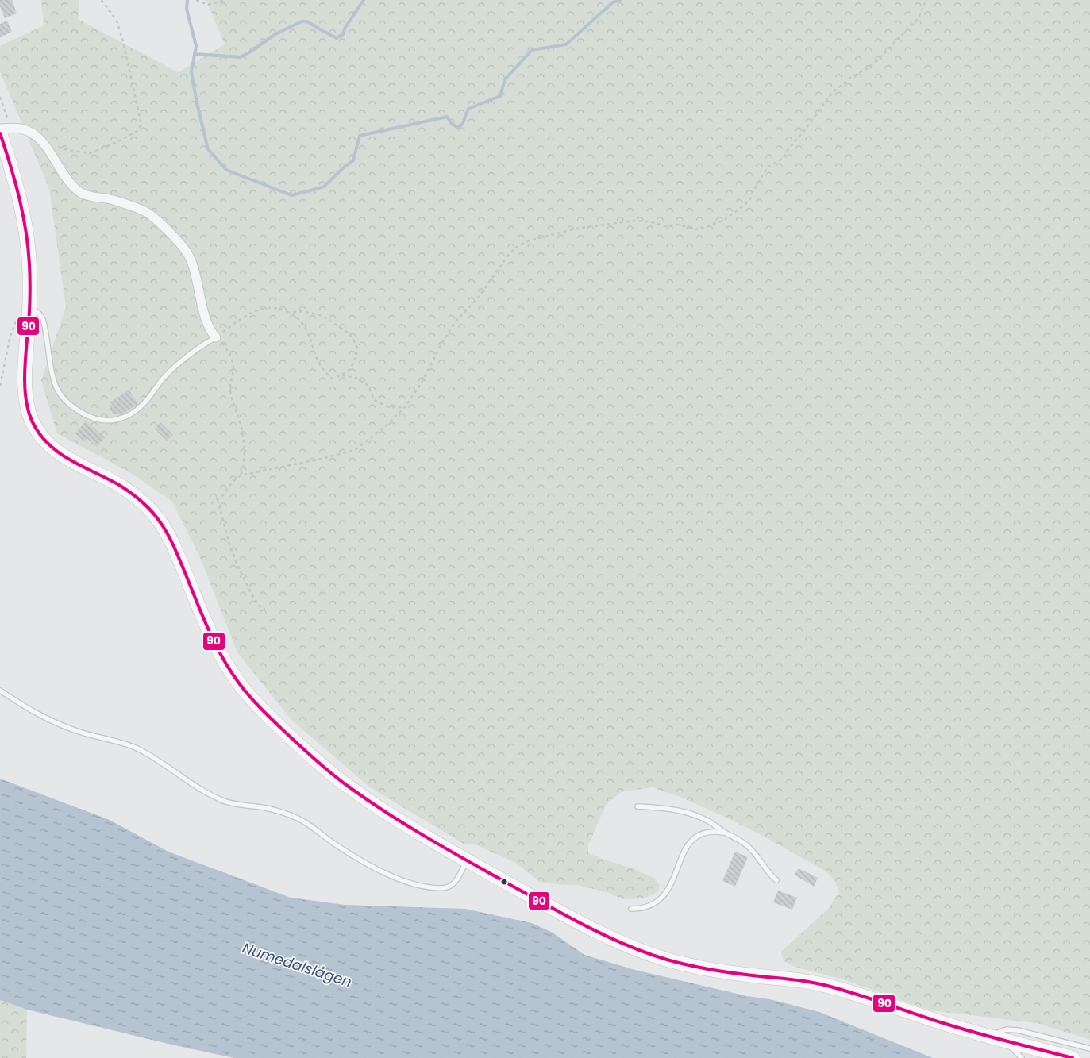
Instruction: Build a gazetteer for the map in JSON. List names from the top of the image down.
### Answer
{
  "water": ["Numedalslågen"],
  "lines": ["transit line 90"]
}
